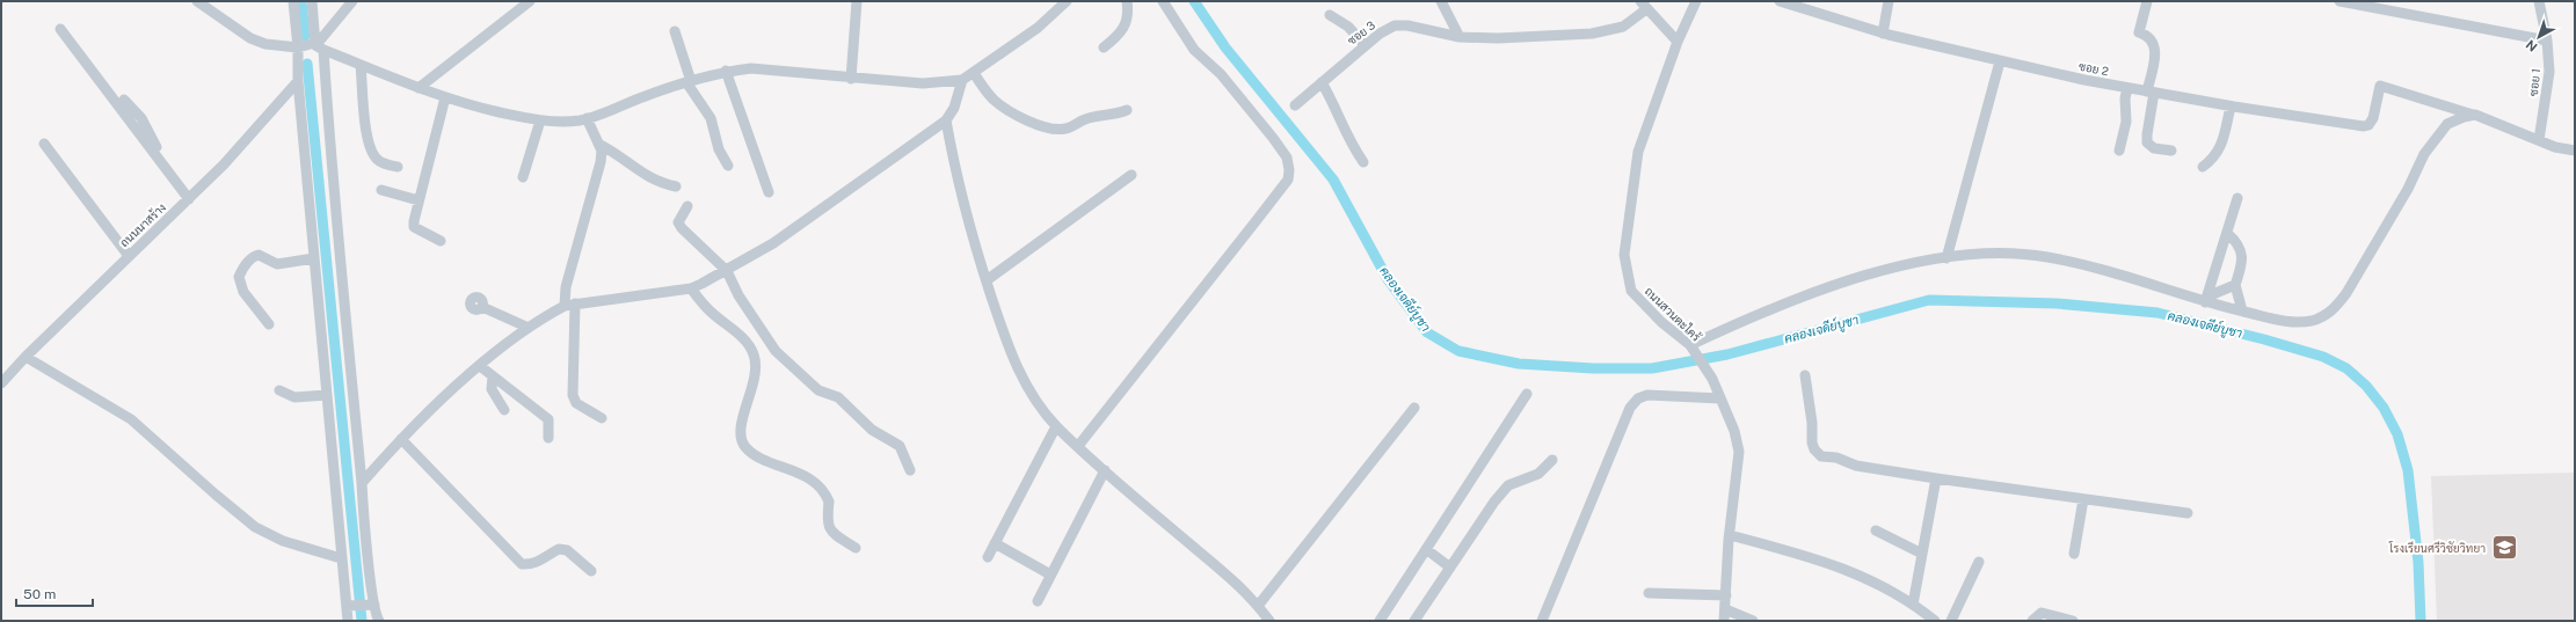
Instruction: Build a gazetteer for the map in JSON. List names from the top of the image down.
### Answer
{
  "streets": {
    "street": [
      "ซอย 3",
      "ซอย 2",
      "ซอย 1",
      "ถนนนาสร้าง",
      "ถนนสวนตะไคร้"
    ]
  },
  "water": ["คลองเจดีย์บูชา"],
  "places": {
    "school or university": ["โรงเรียนศรีวิชัยวิทยา"]
  },
  "scale_bar": "50 m",
  "north": "bottom left"
}
